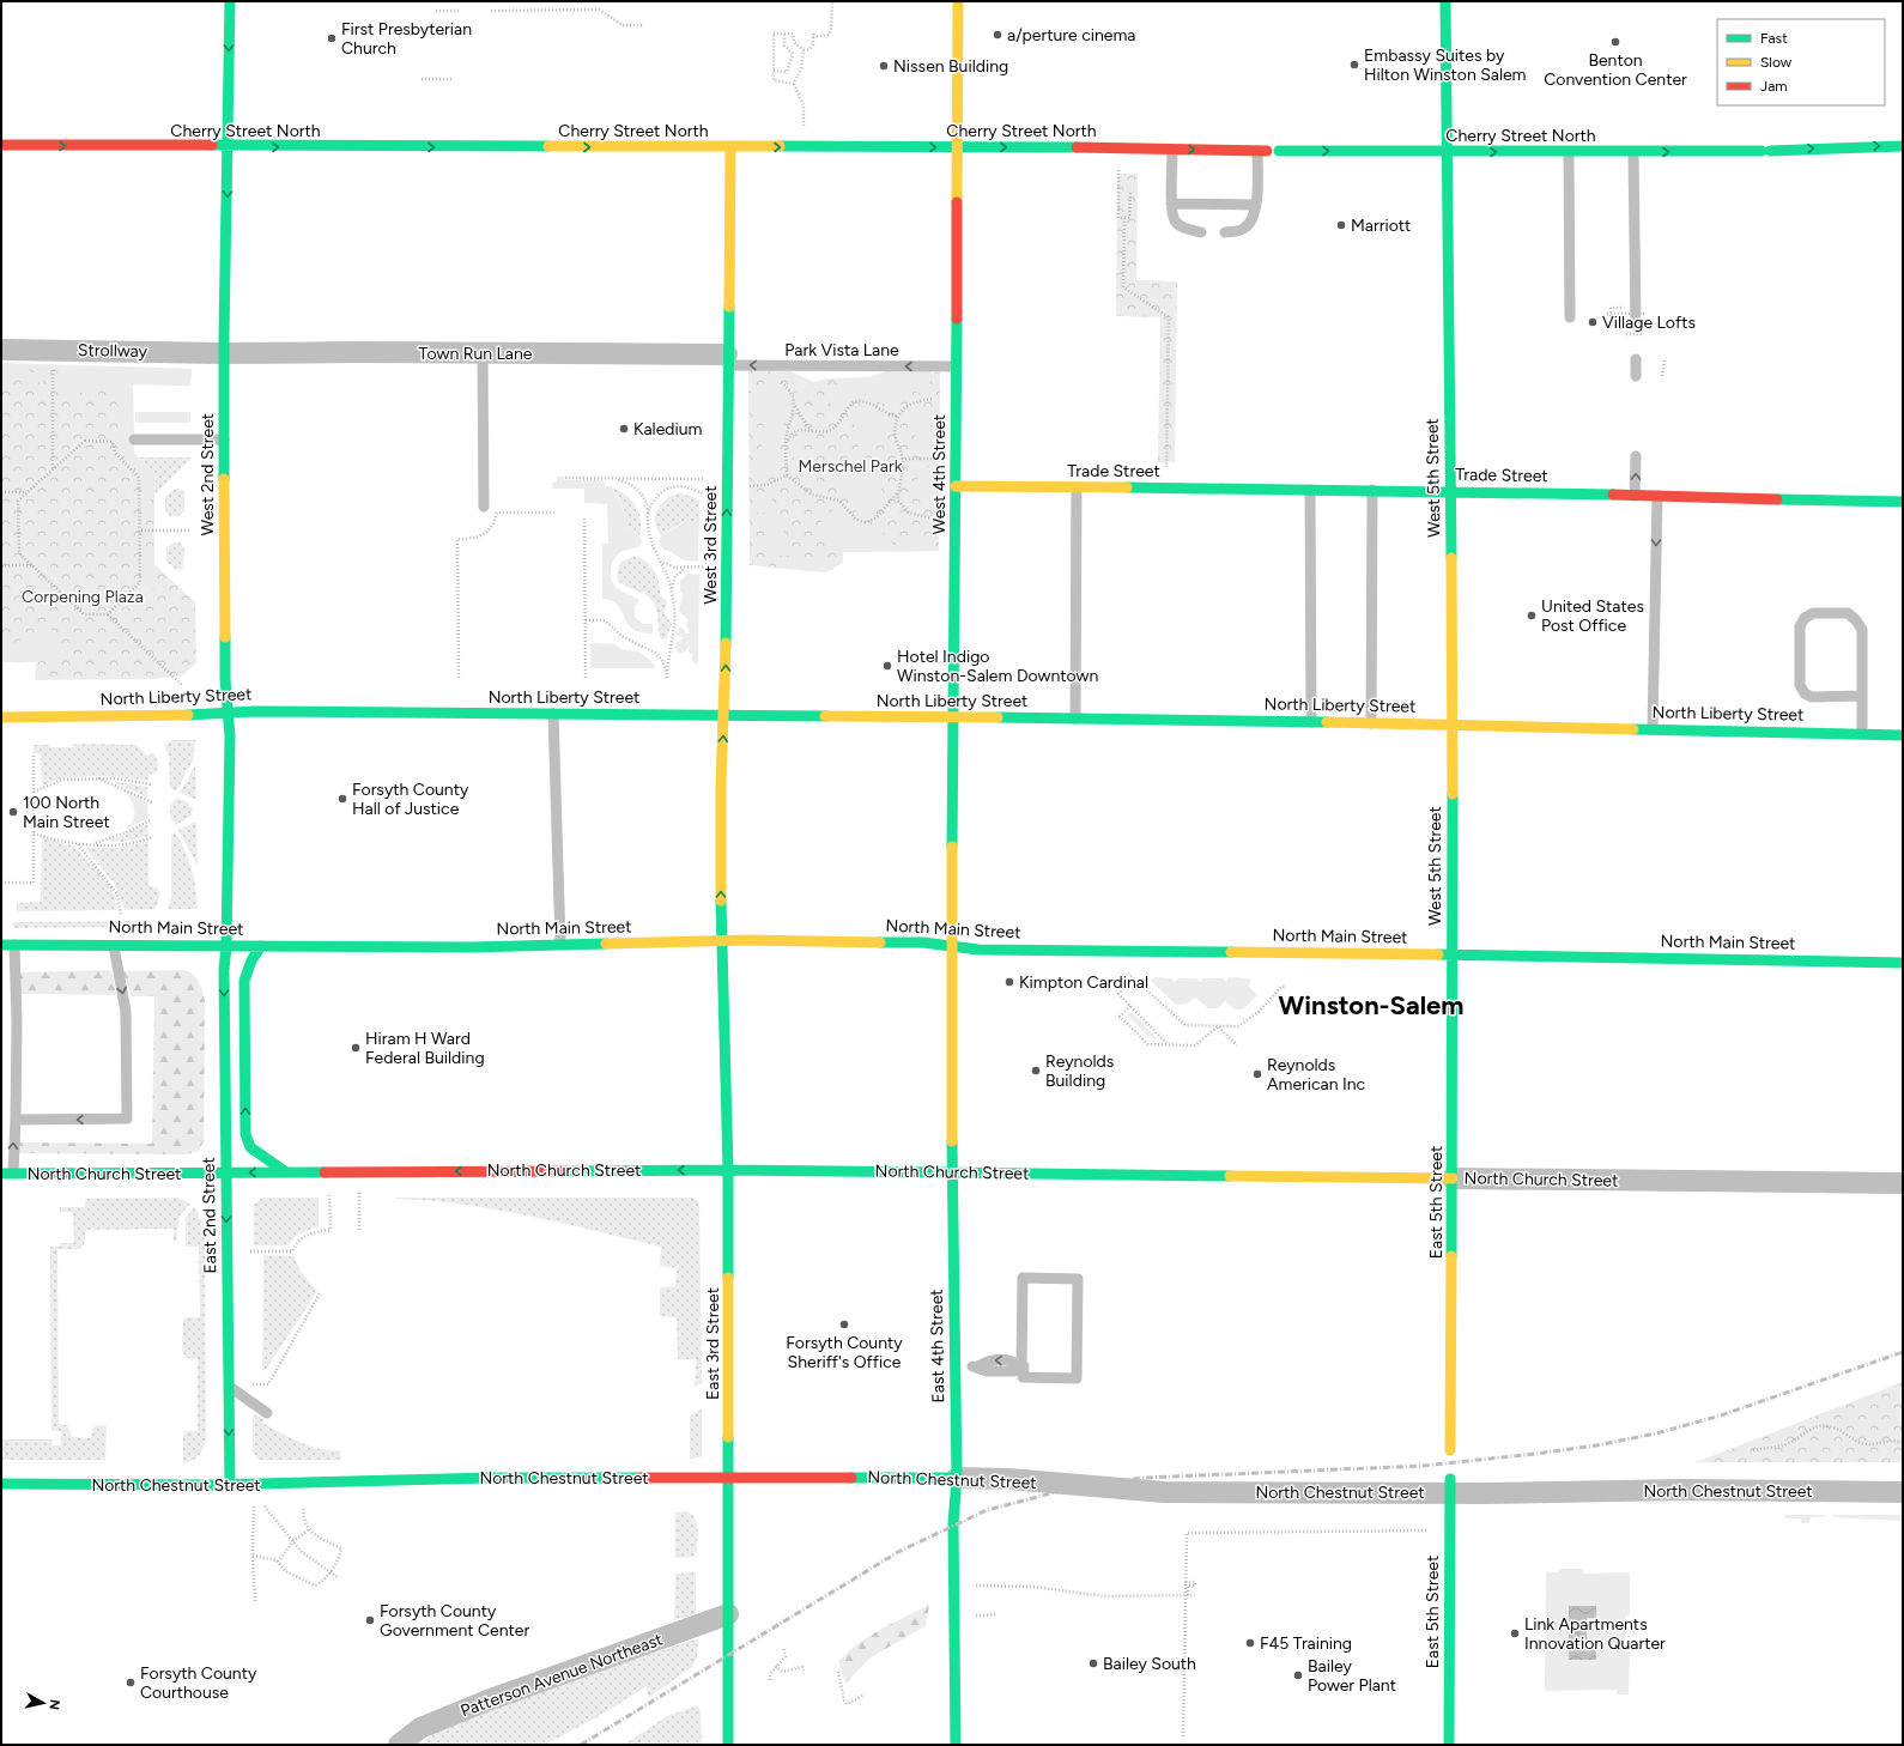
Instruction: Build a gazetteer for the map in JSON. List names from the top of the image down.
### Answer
{
  "streets": {
    "main road": [
      "Cherry Street North",
      "Trade Street",
      "West 2nd Street",
      "West 4th Street",
      "West 5th Street",
      "West 3rd Street",
      "North Liberty Street",
      "North Main Street",
      "North Church Street",
      "East 5th Street",
      "East 2nd Street",
      "East 3rd Street",
      "East 4th Street",
      "North Chestnut Street"
    ],
    "street": ["Strollway", "Town Run Lane", "Patterson Avenue Northeast"],
    "lane": ["Park Vista Lane"]
  },
  "crossings": [
    ["Cherry Street North", "West 2nd Street"],
    ["Cherry Street North", "West 4th Street"],
    ["Cherry Street North", "West 5th Street"],
    ["Cherry Street North", "West 3rd Street"],
    ["Park Vista Lane", "Town Run Lane"],
    ["Park Vista Lane", "West 4th Street"],
    ["Park Vista Lane", "West 3rd Street"],
    ["Strollway", "Town Run Lane"],
    ["Strollway", "West 2nd Street"],
    ["Town Run Lane", "West 2nd Street"],
    ["Town Run Lane", "West 3rd Street"],
    ["Trade Street", "West 4th Street"],
    ["Trade Street", "West 5th Street"],
    ["West 2nd Street", "North Liberty Street"],
    ["West 2nd Street", "North Main Street"],
    ["West 2nd Street", "East 2nd Street"],
    ["West 4th Street", "North Liberty Street"],
    ["West 4th Street", "North Main Street"],
    ["West 4th Street", "East 4th Street"],
    ["West 5th Street", "North Liberty Street"],
    ["West 5th Street", "North Main Street"],
    ["West 5th Street", "East 5th Street"],
    ["West 3rd Street", "North Liberty Street"],
    ["West 3rd Street", "North Main Street"],
    ["West 3rd Street", "East 3rd Street"],
    ["North Main Street", "East 5th Street"],
    ["North Main Street", "East 2nd Street"],
    ["North Main Street", "East 3rd Street"],
    ["North Main Street", "East 4th Street"],
    ["North Church Street", "East 5th Street"],
    ["North Church Street", "East 2nd Street"],
    ["North Church Street", "East 3rd Street"],
    ["North Church Street", "East 4th Street"],
    ["East 5th Street", "North Chestnut Street"],
    ["East 2nd Street", "North Chestnut Street"],
    ["East 3rd Street", "North Chestnut Street"],
    ["East 3rd Street", "Patterson Avenue Northeast"],
    ["East 4th Street", "North Chestnut Street"]
  ],
  "one_way": [
    "Cherry Street North",
    "Park Vista Lane",
    "West 2nd Street",
    "West 3rd Street"
  ],
  "districts": ["Winston-Salem"],
  "parks": ["Merschel Park", "Corpening Plaza"],
  "places": [
    "a/perture cinema",
    "First Presbyterian Church",
    "Benton Convention Center",
    "Embassy Suites by Hilton Winston Salem",
    "Nissen Building",
    "Marriott",
    "Village Lofts",
    "Kaledium",
    "United States Post Office",
    "Hotel Indigo Winston-Salem Downtown",
    "Forsyth County Hall of Justice",
    "100 North Main Street",
    "Kimpton Cardinal",
    "Hiram H Ward Federal Building",
    "Reynolds Building",
    "Reynolds American Inc",
    "Forsyth County Sheriff's Office",
    "Forsyth County Government Center",
    "Link Apartments Innovation Quarter",
    "F45 Training",
    "Bailey South",
    "Bailey Power Plant",
    "Forsyth County Courthouse"
  ],
  "legend": ["Fast", "Slow", "Jam"],
  "north": "right"
}
